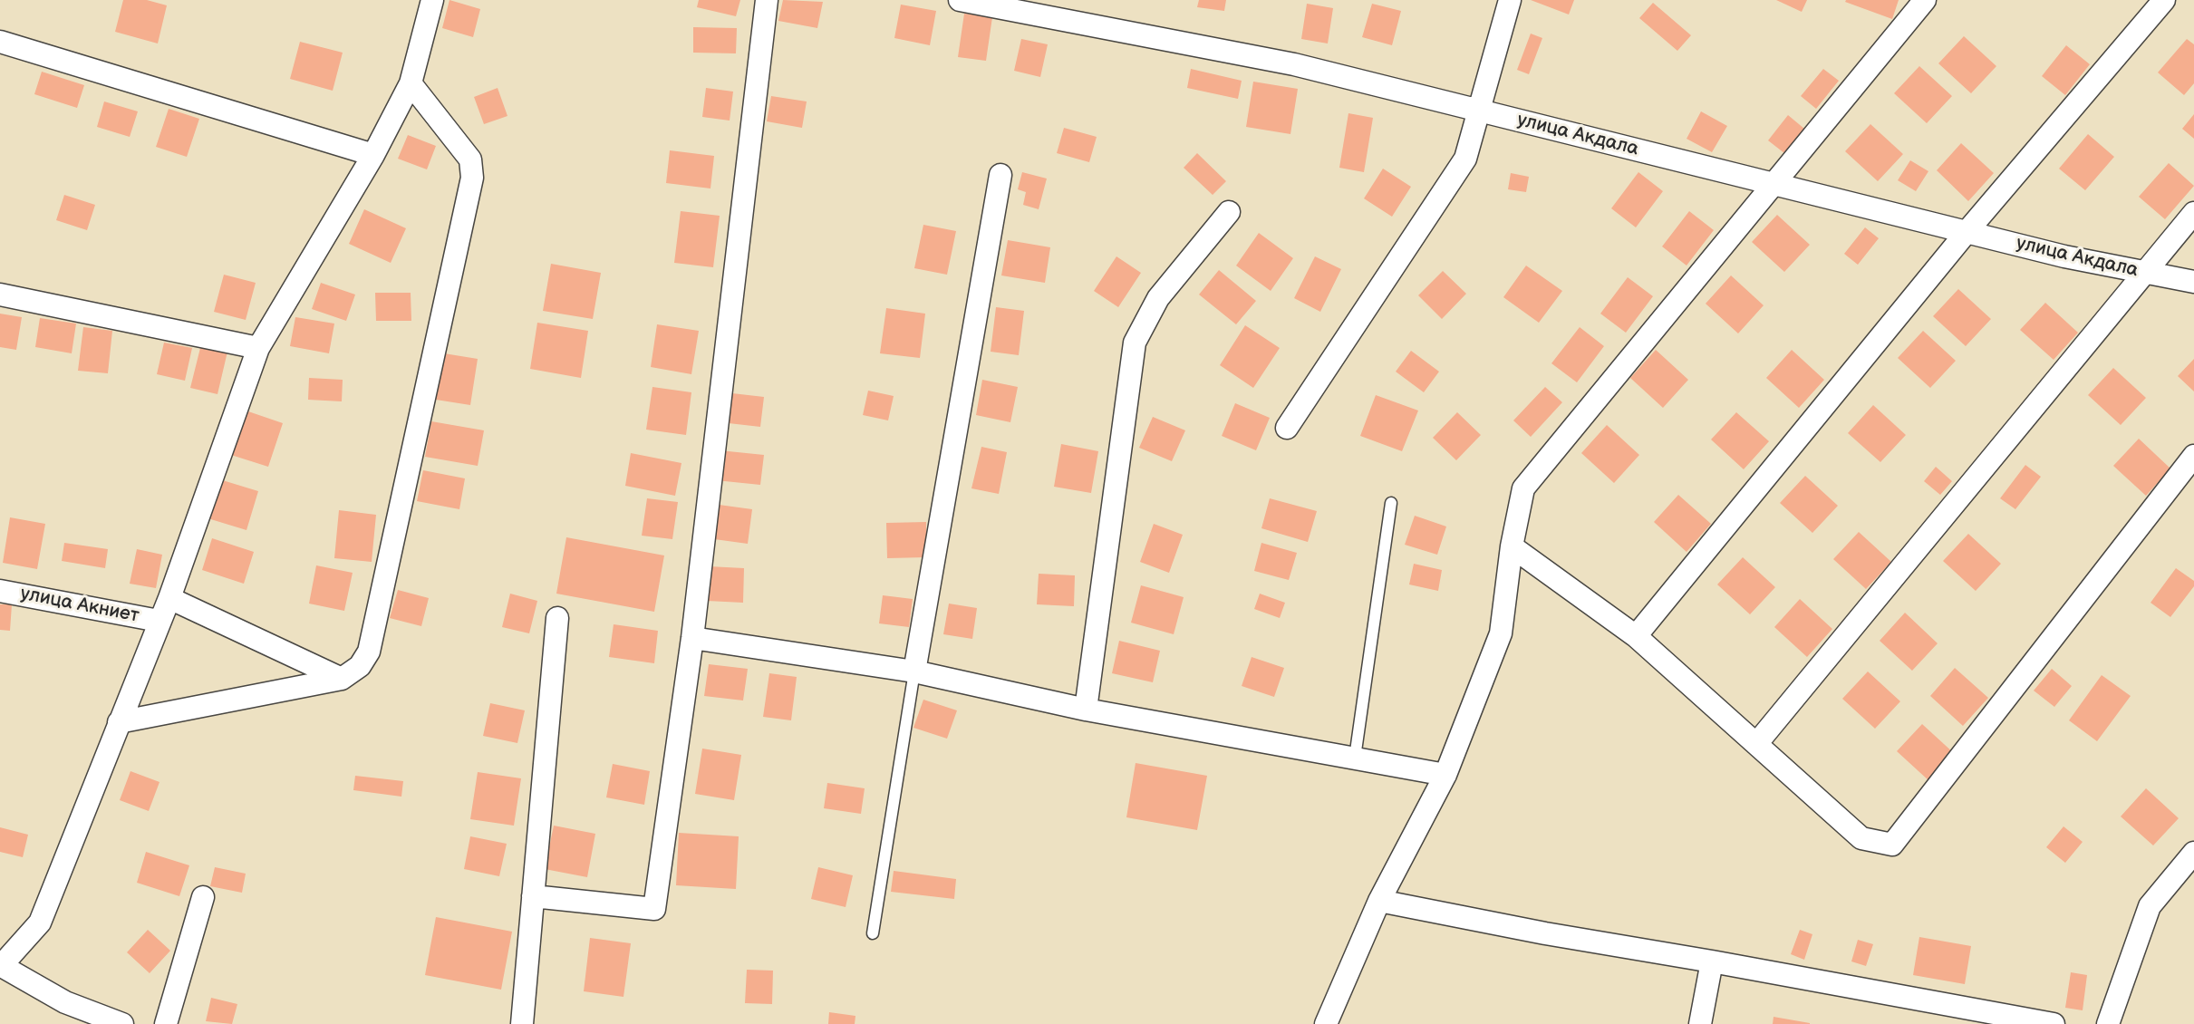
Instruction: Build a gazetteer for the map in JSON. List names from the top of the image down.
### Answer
{
  "streets": {
    "street": ["улица Акдала", "улица Акниет"]
  }
}
